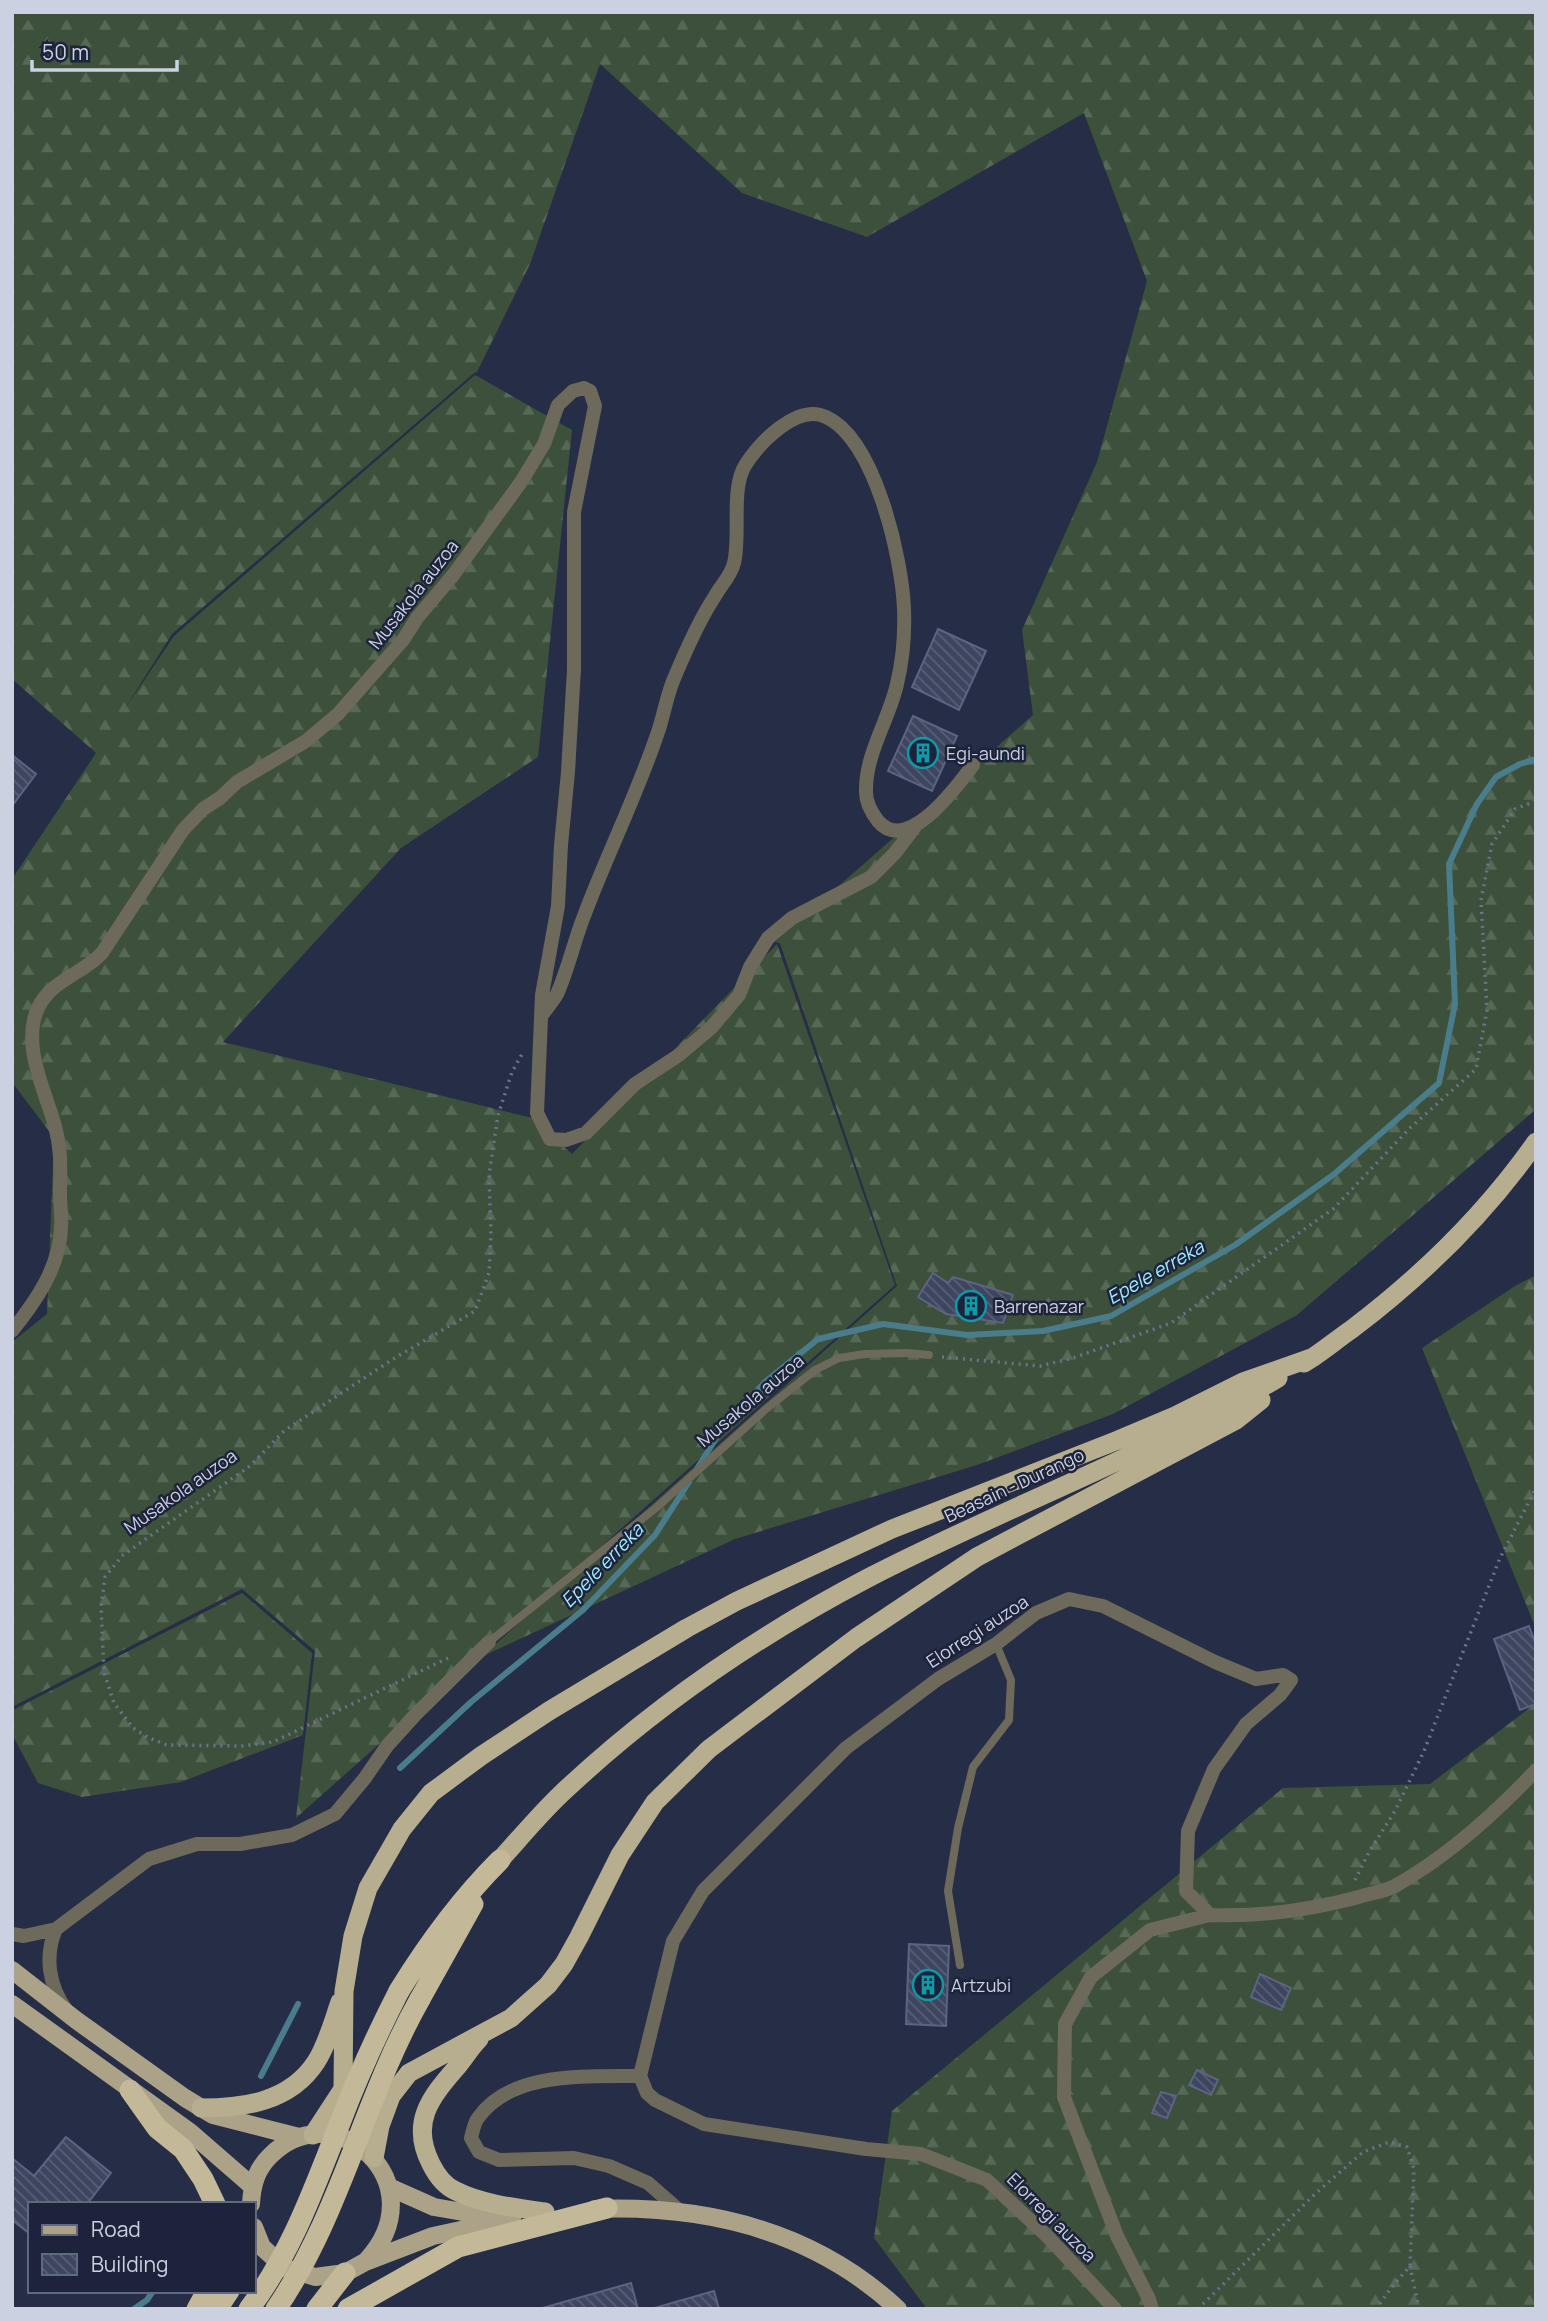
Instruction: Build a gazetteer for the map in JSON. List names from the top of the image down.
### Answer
{
  "streets": {
    "highway": ["Beasain - Durango"],
    "street": ["Musakola auzoa", "Elorregi auzoa"]
  },
  "water": ["Epele erreka"],
  "places": {
    "building": ["Egi-aundi", "Barrenazar", "Artzubi"]
  },
  "legend": ["Road", "Building"],
  "scale_bar": "50 m"
}
